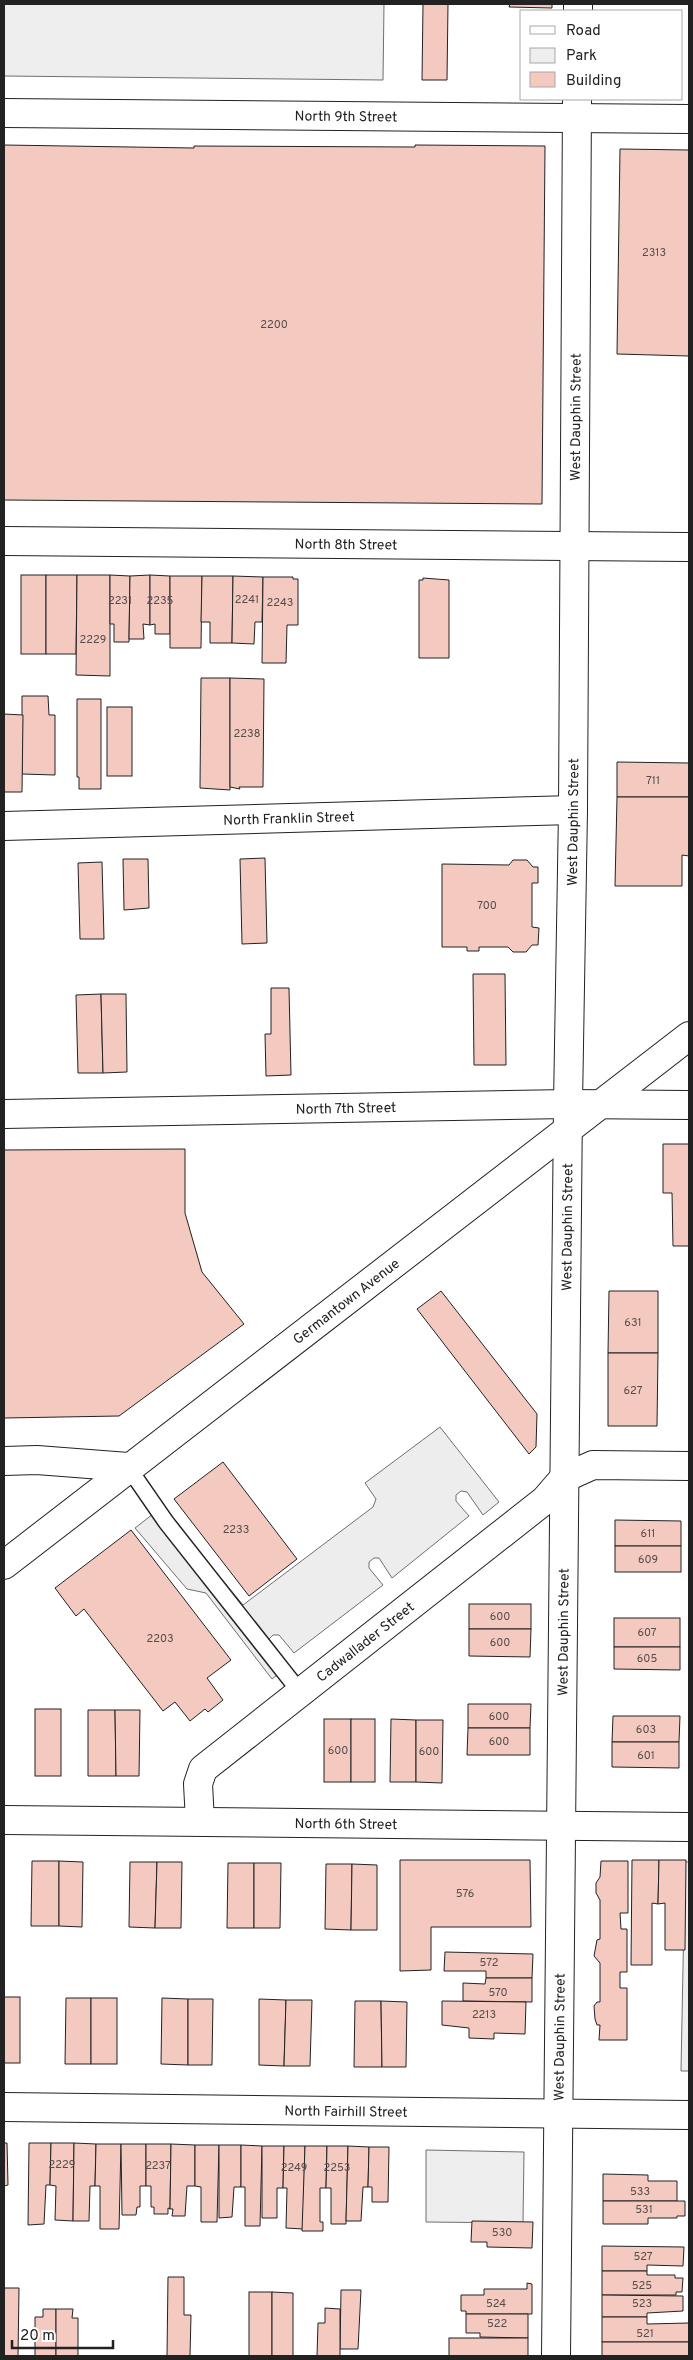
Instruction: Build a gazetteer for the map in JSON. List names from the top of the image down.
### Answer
{
  "streets": {
    "street": [
      "North 9th Street",
      "West Dauphin Street",
      "North 8th Street",
      "North Franklin Street",
      "North 7th Street",
      "Germantown Avenue",
      "Cadwallader Street",
      "North 6th Street",
      "North Fairhill Street"
    ]
  },
  "crossings": [
    ["North 9th Street", "West Dauphin Street"],
    ["West Dauphin Street", "North 8th Street"],
    ["West Dauphin Street", "North Franklin Street"],
    ["West Dauphin Street", "North 7th Street"],
    ["West Dauphin Street", "Germantown Avenue"],
    ["West Dauphin Street", "Cadwallader Street"],
    ["West Dauphin Street", "North 6th Street"],
    ["West Dauphin Street", "North Fairhill Street"],
    ["North 7th Street", "Germantown Avenue"],
    ["Cadwallader Street", "North 6th Street"]
  ],
  "house_numbers": [
    "2313",
    "2200",
    "2241",
    "2231",
    "2235",
    "2243",
    "2229",
    "2238",
    "711",
    "700",
    "631",
    "627",
    "2233",
    "611",
    "609",
    "600",
    "607",
    "2203",
    "600",
    "605",
    "600",
    "603",
    "600",
    "600",
    "600",
    "601",
    "576",
    "572",
    "570",
    "2213",
    "2229",
    "2237",
    "2249",
    "2253",
    "533",
    "531",
    "530",
    "527",
    "525",
    "524",
    "523",
    "522",
    "521"
  ],
  "legend": ["Road", "Park", "Building"],
  "scale_bar": "20 m"
}
